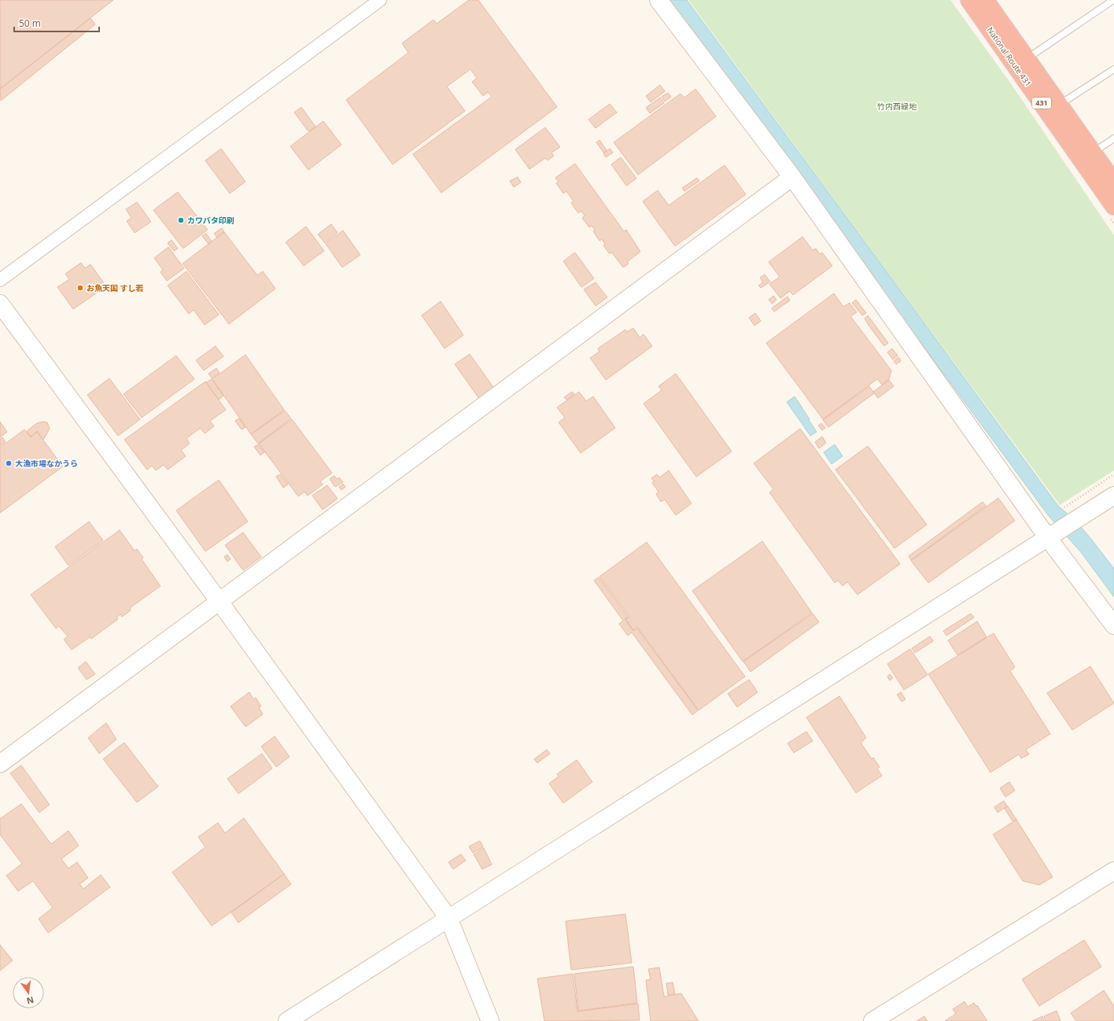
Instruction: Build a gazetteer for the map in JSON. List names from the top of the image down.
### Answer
{
  "streets": {
    "highway": ["National Route 431", "431"]
  },
  "parks": ["竹内西緑地"],
  "places": ["カワバタ印刷", "お魚天国 すし若", "大漁市場なかうら"],
  "scale_bar": "50 m",
  "north": "bottom"
}
